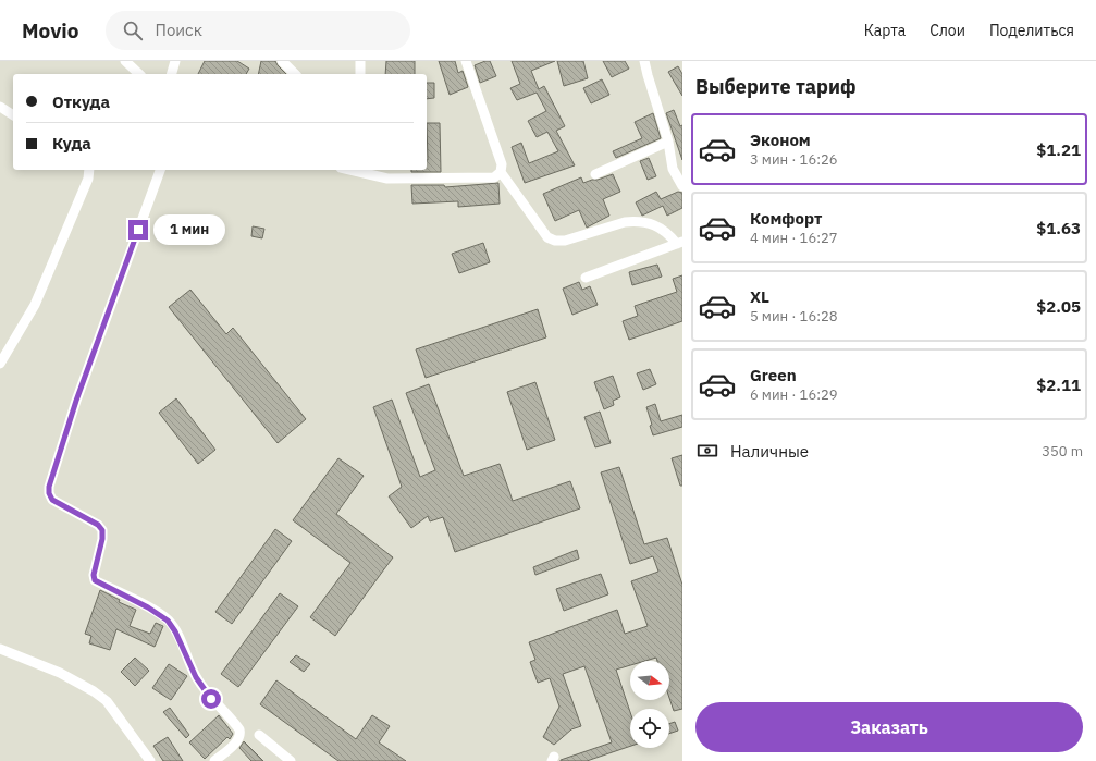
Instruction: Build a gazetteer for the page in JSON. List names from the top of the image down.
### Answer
{
  "north": "right",
  "page": {
    "header": "Movio",
    "search": "Поиск",
    "nav": ["Карта", "Слои", "Поделиться"],
    "heading": "Выберите тариф",
    "banner": ["Откуда", "Куда"],
    "list": [
      {
        "name": "Эконом",
        "note": "3 мин · 16:26",
        "value": "$1.21"
      },
      {
        "name": "Комфорт",
        "note": "4 мин · 16:27",
        "value": "$1.63"
      },
      {
        "name": "XL",
        "note": "5 мин · 16:28",
        "value": "$2.05"
      },
      {
        "name": "Green",
        "note": "6 мин · 16:29",
        "value": "$2.11"
      }
    ],
    "bubble": "1 мин",
    "pay": ["Наличные", "350 m"],
    "buttons": "Заказать"
  }
}
